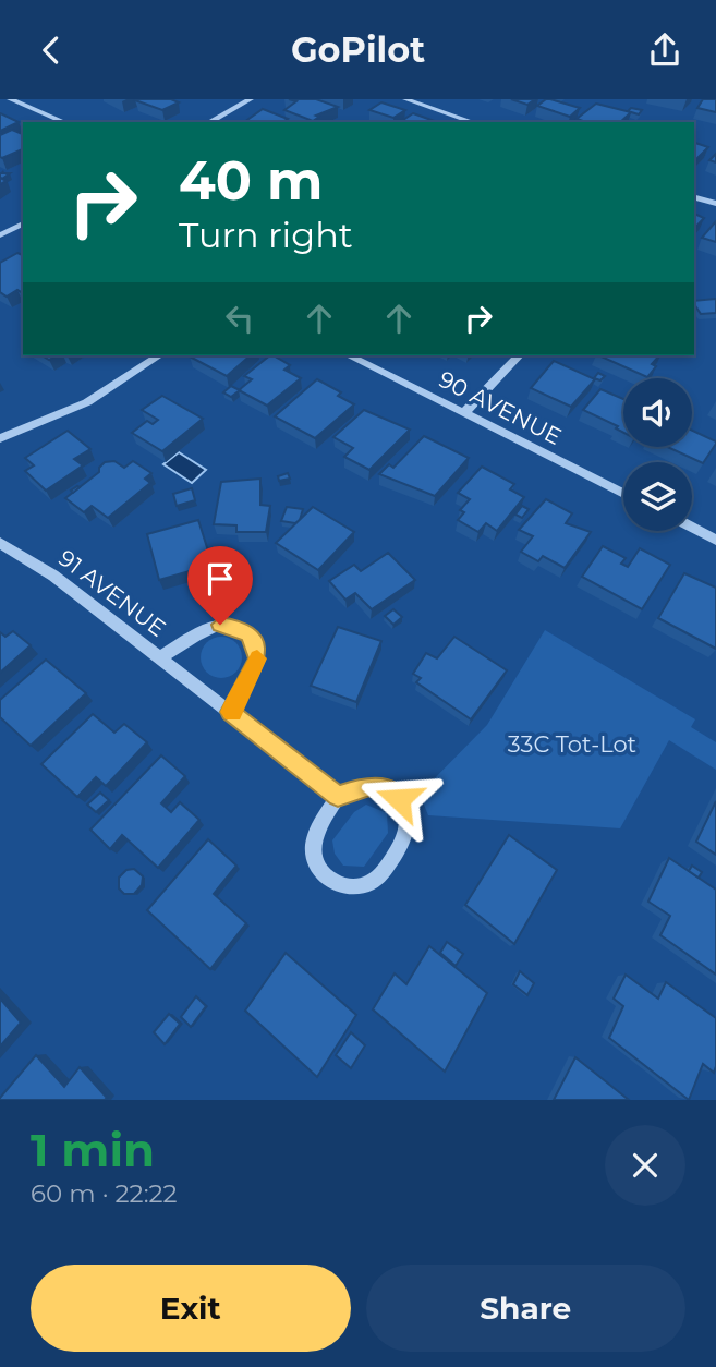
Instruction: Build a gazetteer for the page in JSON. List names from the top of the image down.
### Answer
{
  "streets": {
    "street": ["90 AVENUE", "91 AVENUE"]
  },
  "parks": ["33C Tot-Lot"],
  "page": {
    "header": "GoPilot",
    "turn": ["40 m", "Turn right"],
    "heading": ["1 min", "60 m · 22:22"],
    "buttons": ["Exit", "Share"]
  }
}
